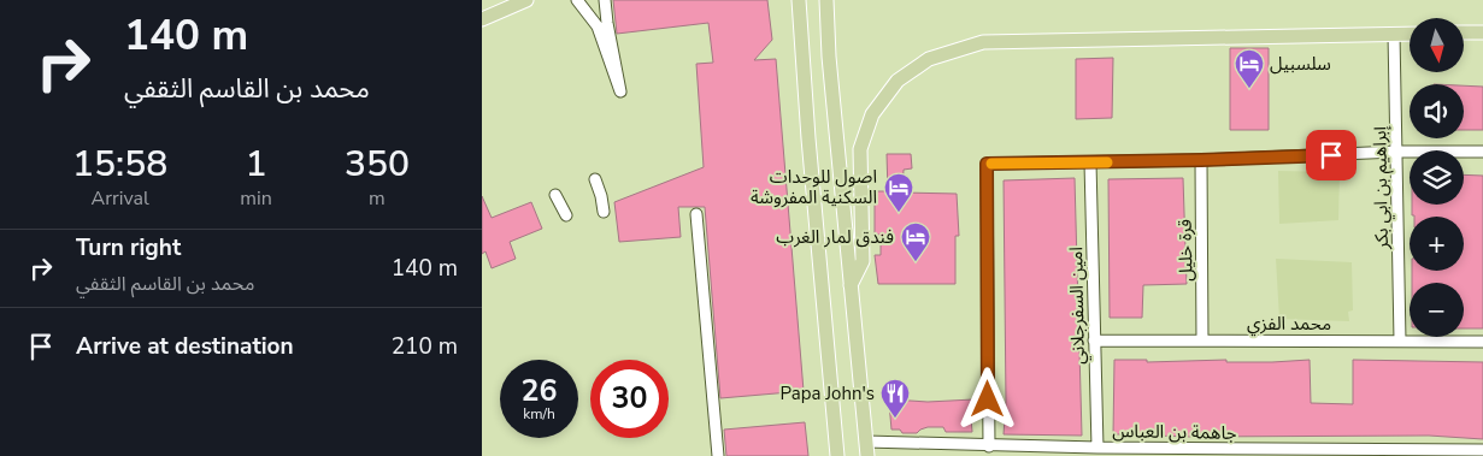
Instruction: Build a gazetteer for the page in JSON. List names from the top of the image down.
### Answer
{
  "streets": {
    "street": [
      "إبراهيم بن ابي بكر",
      "قرة خليل",
      "امين السفرجلاني",
      "محمد الفزي",
      "جاهمة بن العباس"
    ]
  },
  "crossings": [
    ["إبراهيم بن ابي بكر", "محمد الفزي"],
    ["قرة خليل", "محمد الفزي"],
    ["امين السفرجلاني", "محمد الفزي"],
    ["امين السفرجلاني", "جاهمة بن العباس"]
  ],
  "places": {
    "hotel": ["سلسبيل", "اصول للوحدات السكنية المفروشة", "فندق لمار الغرب"],
    "restaurant": ["Papa John's"]
  },
  "north": "bottom",
  "page": {
    "turn": ["140 m", "محمد بن القاسم الثقفي"],
    "map_buttons": ["+", "−"],
    "eta": [
      "15:58",
      "Arrival",
      "1",
      "min",
      "350",
      "m"
    ],
    "list": [
      {
        "name": "Turn right",
        "note": "محمد بن القاسم الثقفي",
        "value": "140 m"
      },
      {
        "name": "Arrive at destination",
        "value": "210 m"
      }
    ],
    "speed": "26 km/h",
    "limit": "30"
  }
}
